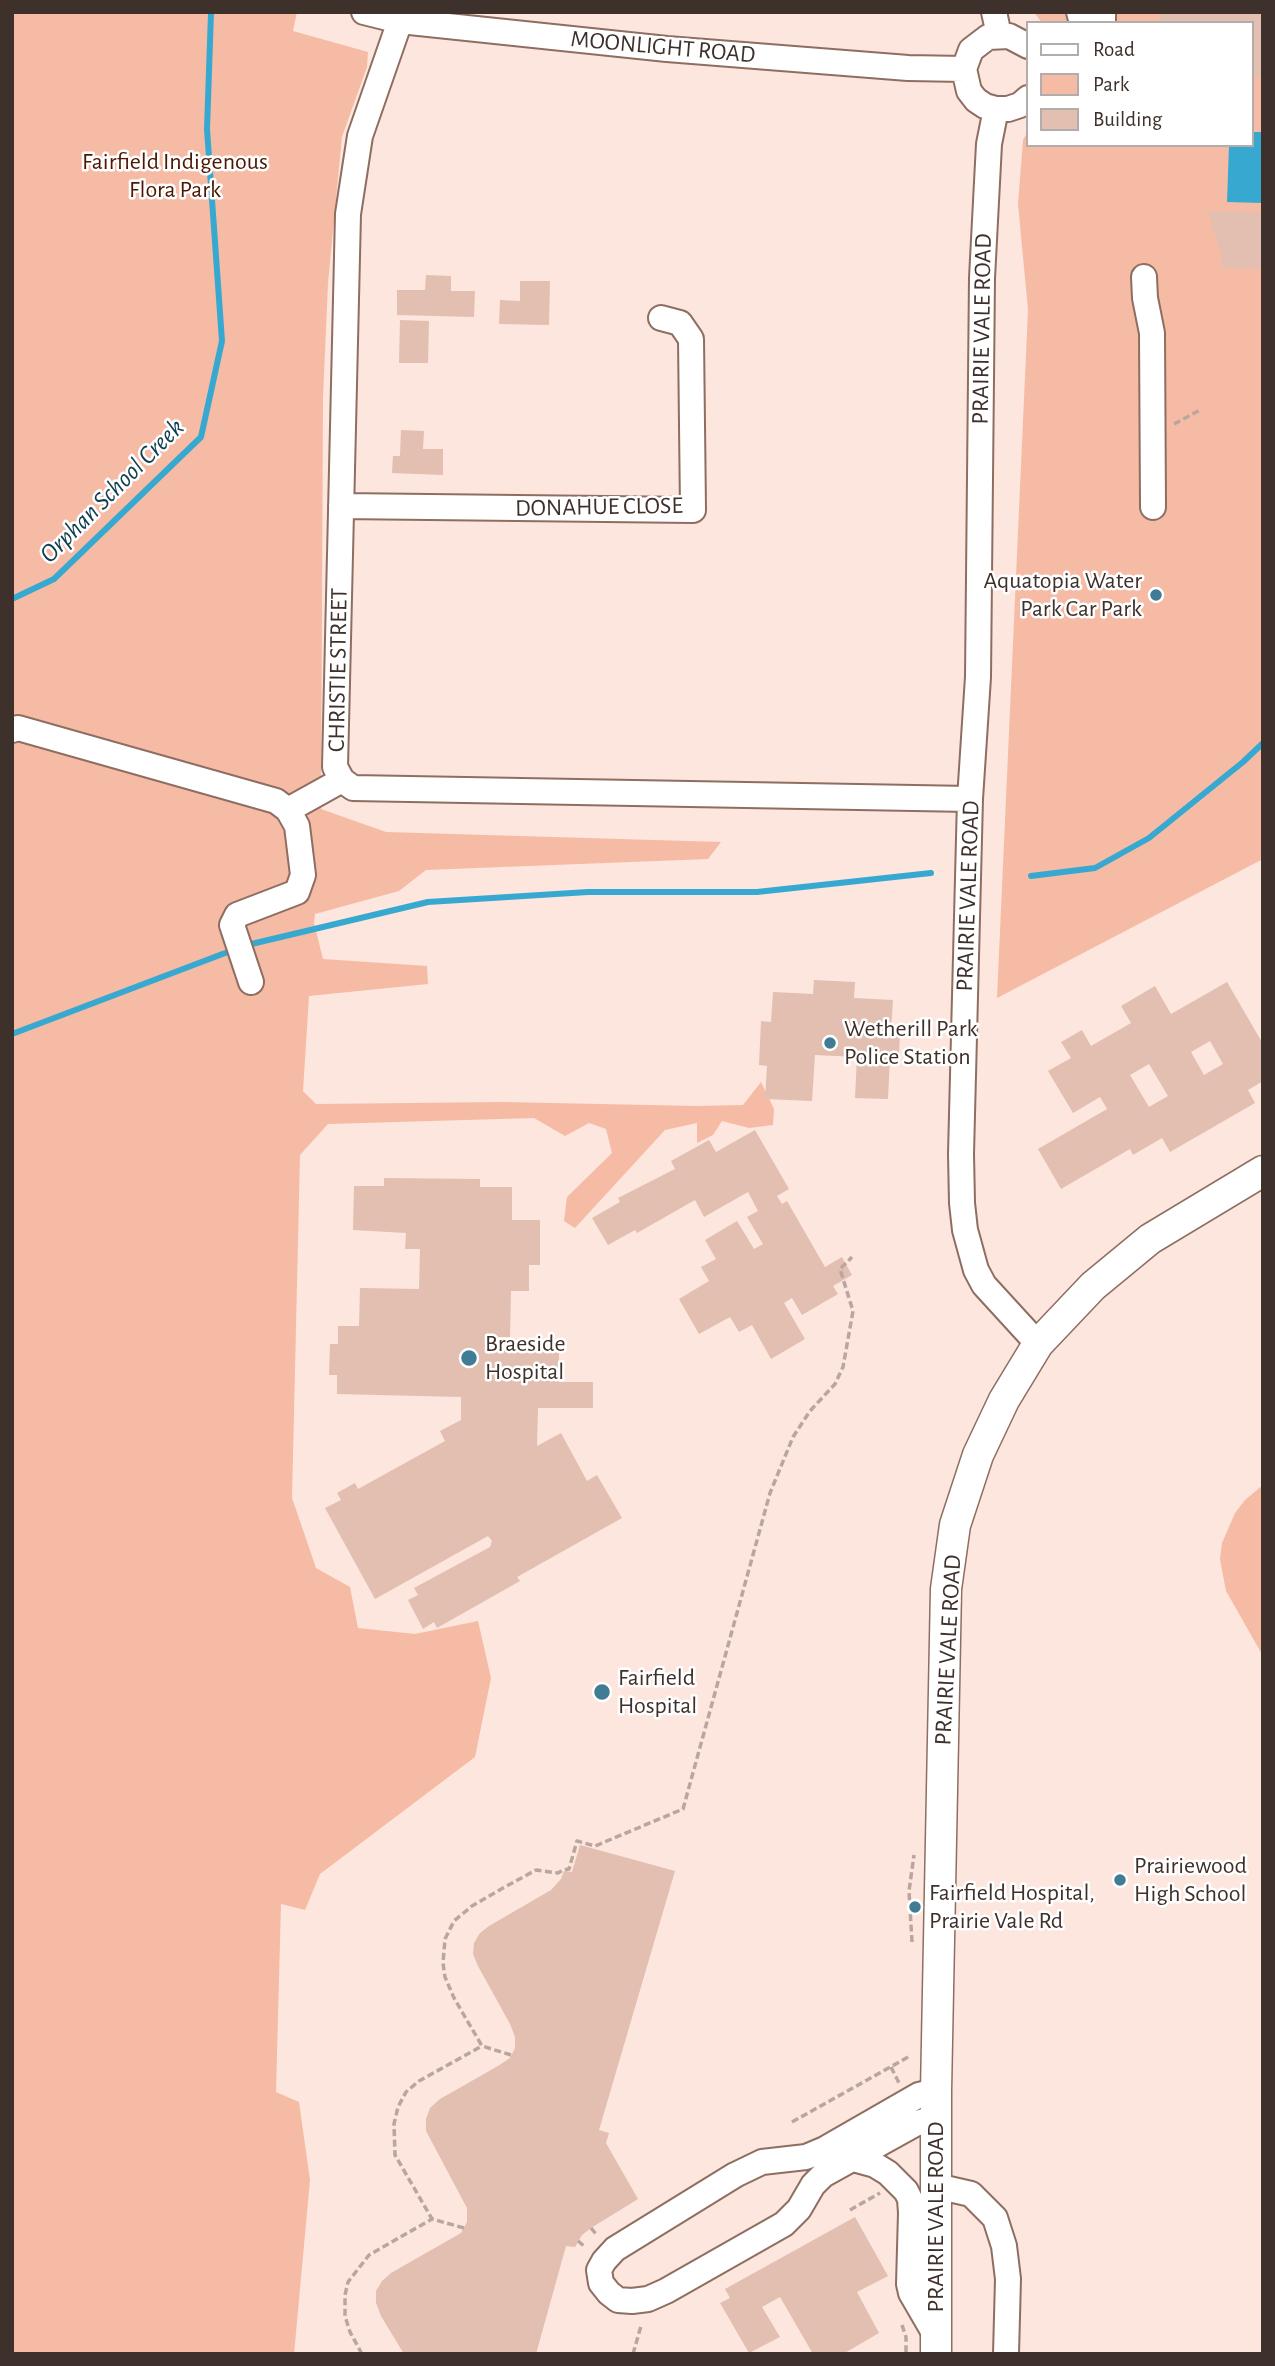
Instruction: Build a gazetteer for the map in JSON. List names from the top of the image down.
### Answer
{
  "streets": {
    "main road": ["PRAIRIE VALE ROAD"],
    "street": ["MOONLIGHT ROAD", "DONAHUE CLOSE", "CHRISTIE STREET"]
  },
  "crossings": [
    ["MOONLIGHT ROAD", "CHRISTIE STREET"],
    ["PRAIRIE VALE ROAD", "CHRISTIE STREET"],
    ["DONAHUE CLOSE", "CHRISTIE STREET"]
  ],
  "water": ["Orphan School Creek"],
  "parks": ["Fairfield Indigenous Flora Park"],
  "places": [
    "Aquatopia Water Park Car Park",
    "Wetherill Park Police Station",
    "Braeside Hospital",
    "Fairfield Hospital",
    "Prairiewood High School",
    "Fairfield Hospital, Prairie Vale Rd"
  ],
  "legend": ["Road", "Park", "Building"]
}
